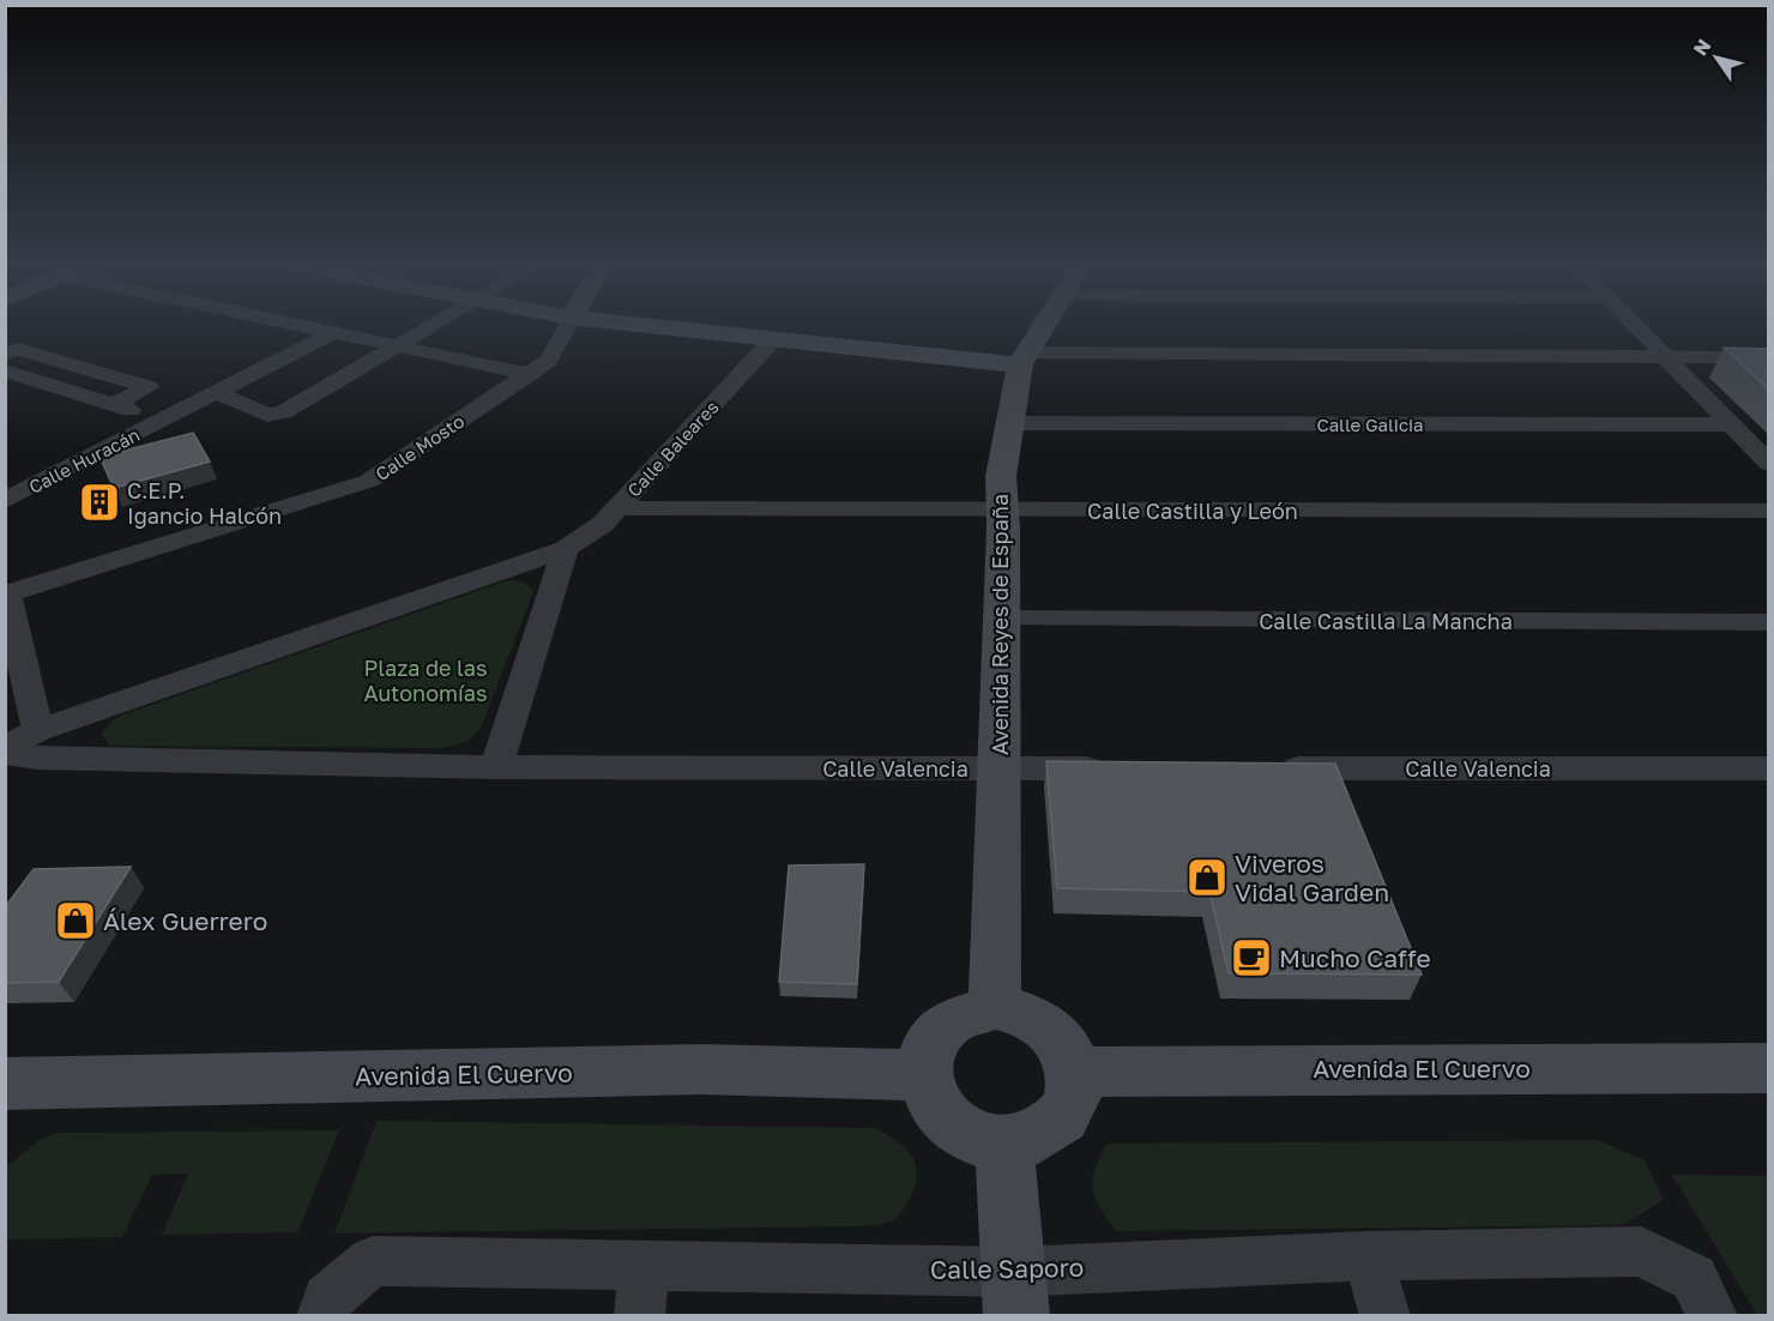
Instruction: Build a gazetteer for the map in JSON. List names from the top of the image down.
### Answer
{
  "streets": {
    "street": [
      "Calle Galicia",
      "Calle Mosto",
      "Calle Baleares",
      "Calle Huracán",
      "Calle Castilla y León",
      "Calle Castilla La Mancha",
      "Avenida Reyes de España",
      "Calle Valencia",
      "Avenida El Cuervo",
      "Calle Saporo"
    ]
  },
  "crossings": [
    ["Calle Galicia", "Avenida Reyes de España"],
    ["Calle Baleares", "Calle Castilla y León"],
    ["Calle Castilla y León", "Avenida Reyes de España"],
    ["Calle Castilla La Mancha", "Avenida Reyes de España"],
    ["Avenida Reyes de España", "Calle Valencia"],
    ["Avenida Reyes de España", "Avenida El Cuervo"]
  ],
  "parks": ["Plaza de las Autonomías"],
  "places": {
    "building": ["C.E.P. Igancio Halcón"],
    "shop": ["Viveros Vidal Garden", "Álex Guerrero"],
    "cafe": ["Mucho Caffe"]
  },
  "north": "top left"
}
